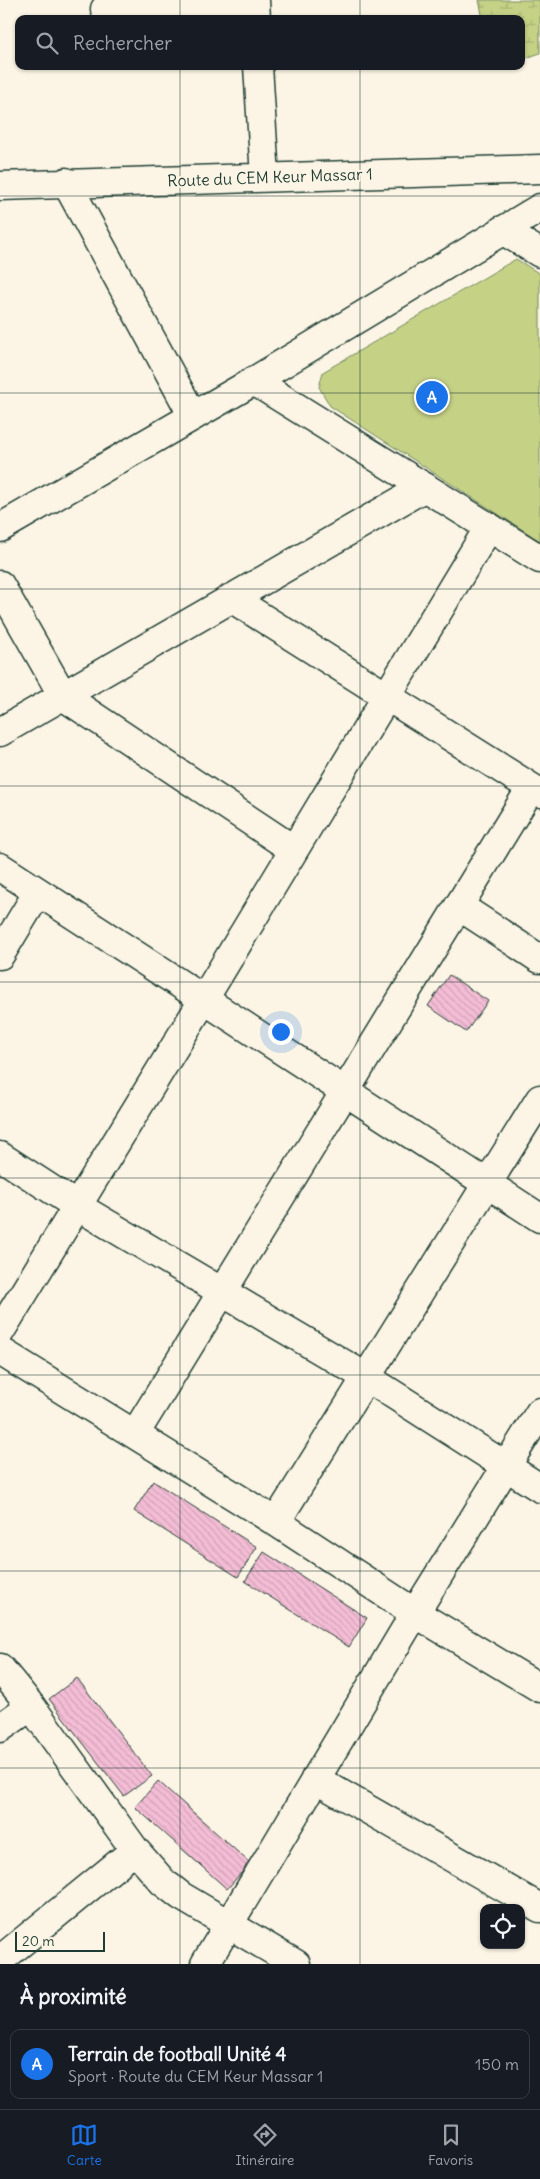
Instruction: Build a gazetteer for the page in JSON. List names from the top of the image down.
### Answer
{
  "streets": {
    "street": ["Route du CEM Keur Massar 1"]
  },
  "scale_bar": "20 m",
  "page": {
    "search": "Rechercher",
    "pins": "A",
    "scale": "20 m",
    "heading": "À proximité",
    "list": [
      {
        "mark": "A",
        "name": "Terrain de football Unité 4",
        "note": "Sport · Route du CEM Keur Massar 1",
        "value": "150 m"
      }
    ],
    "nav": ["Carte", "Itinéraire", "Favoris"]
  }
}
